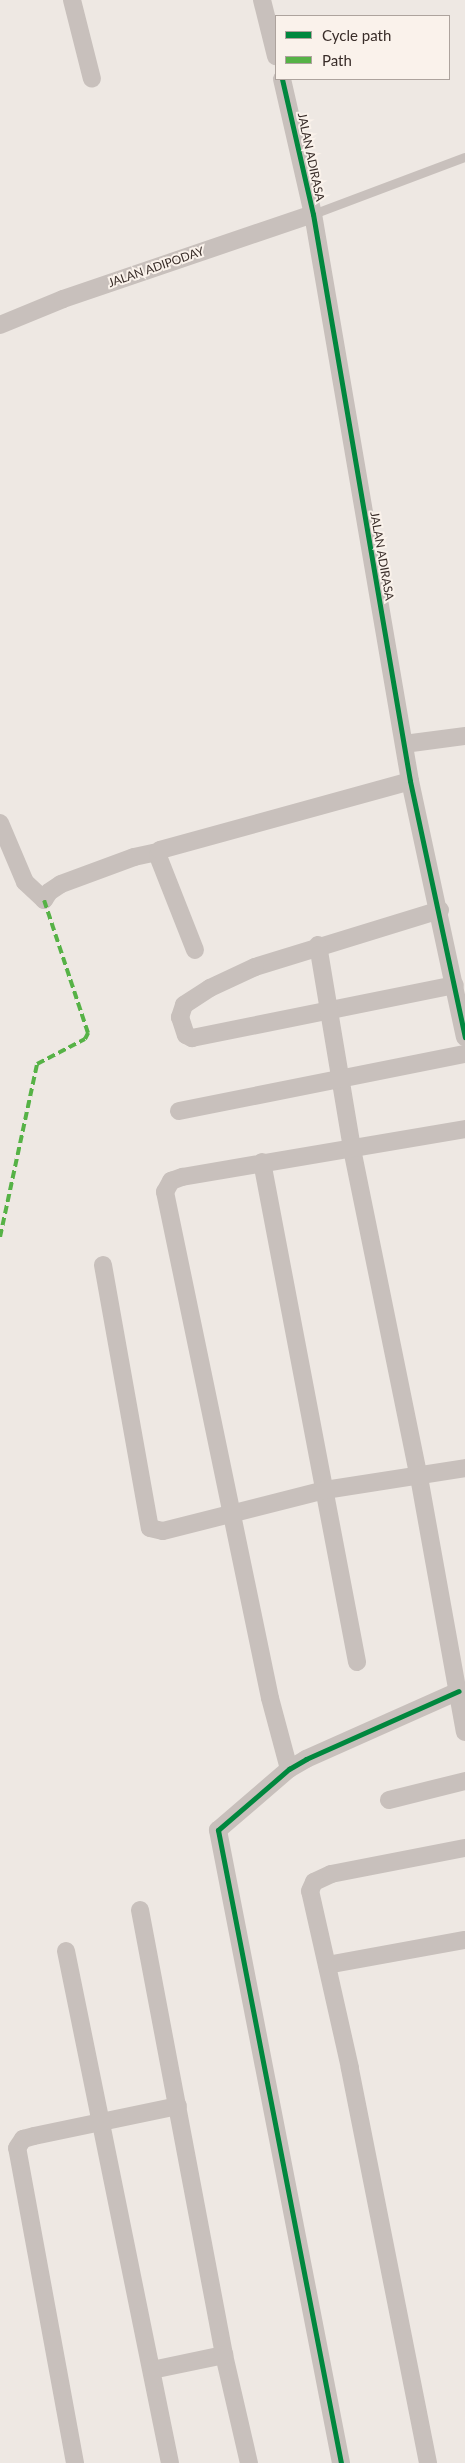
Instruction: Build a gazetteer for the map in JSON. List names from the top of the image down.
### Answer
{
  "streets": {
    "street": ["JALAN ADIRASA", "JALAN ADIPODAY"]
  },
  "crossings": [
    ["JALAN ADIRASA", "JALAN ADIPODAY"]
  ],
  "legend": ["Cycle path", "Path"]
}
